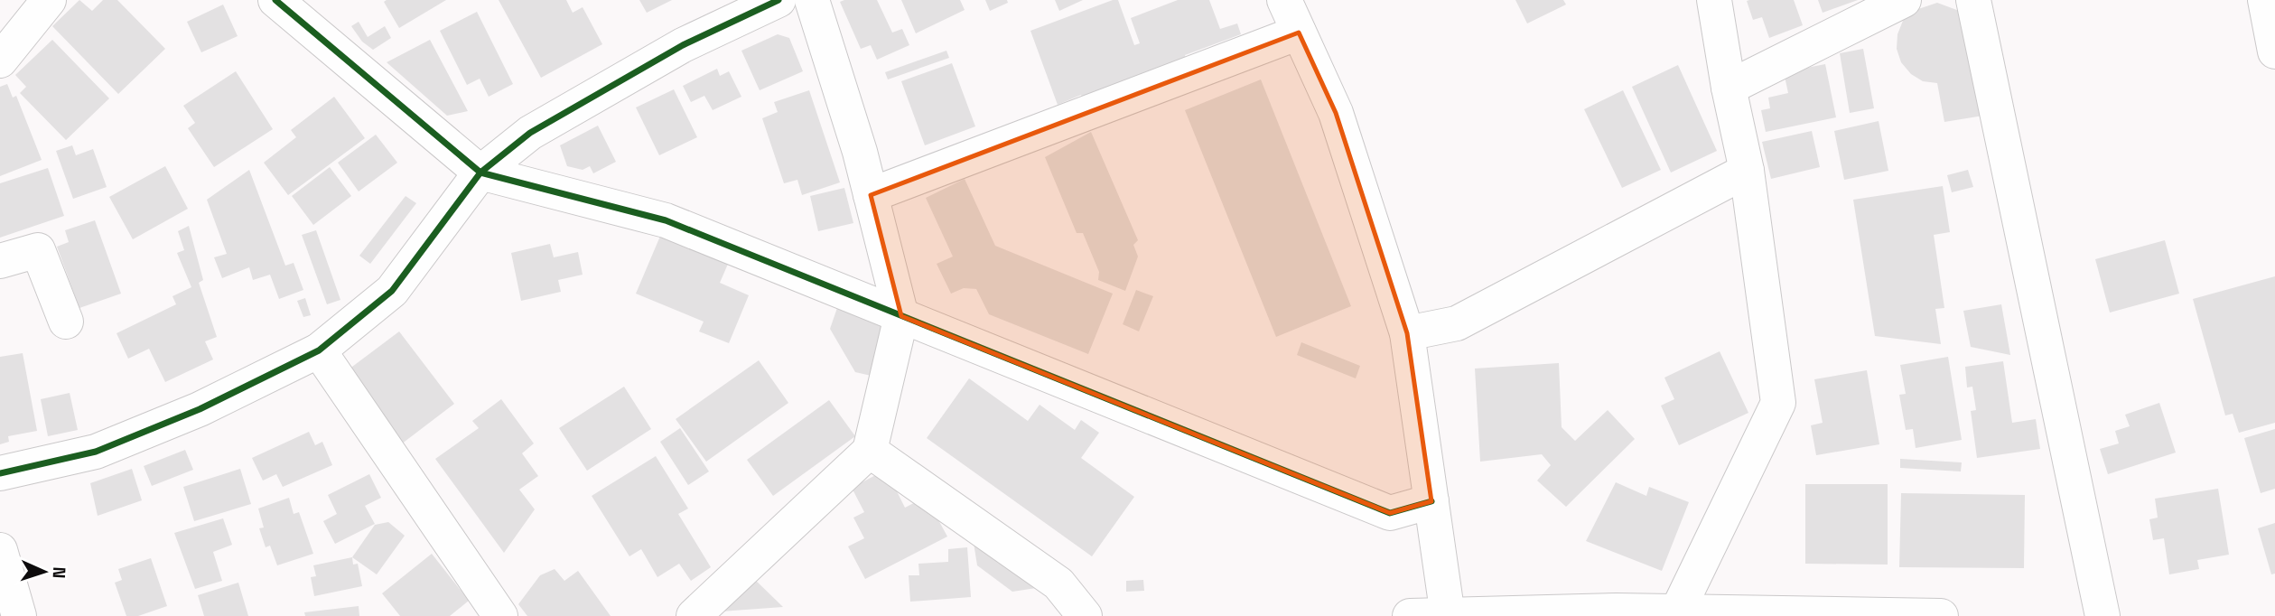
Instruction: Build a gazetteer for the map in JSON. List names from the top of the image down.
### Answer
{
  "north": "right"
}
